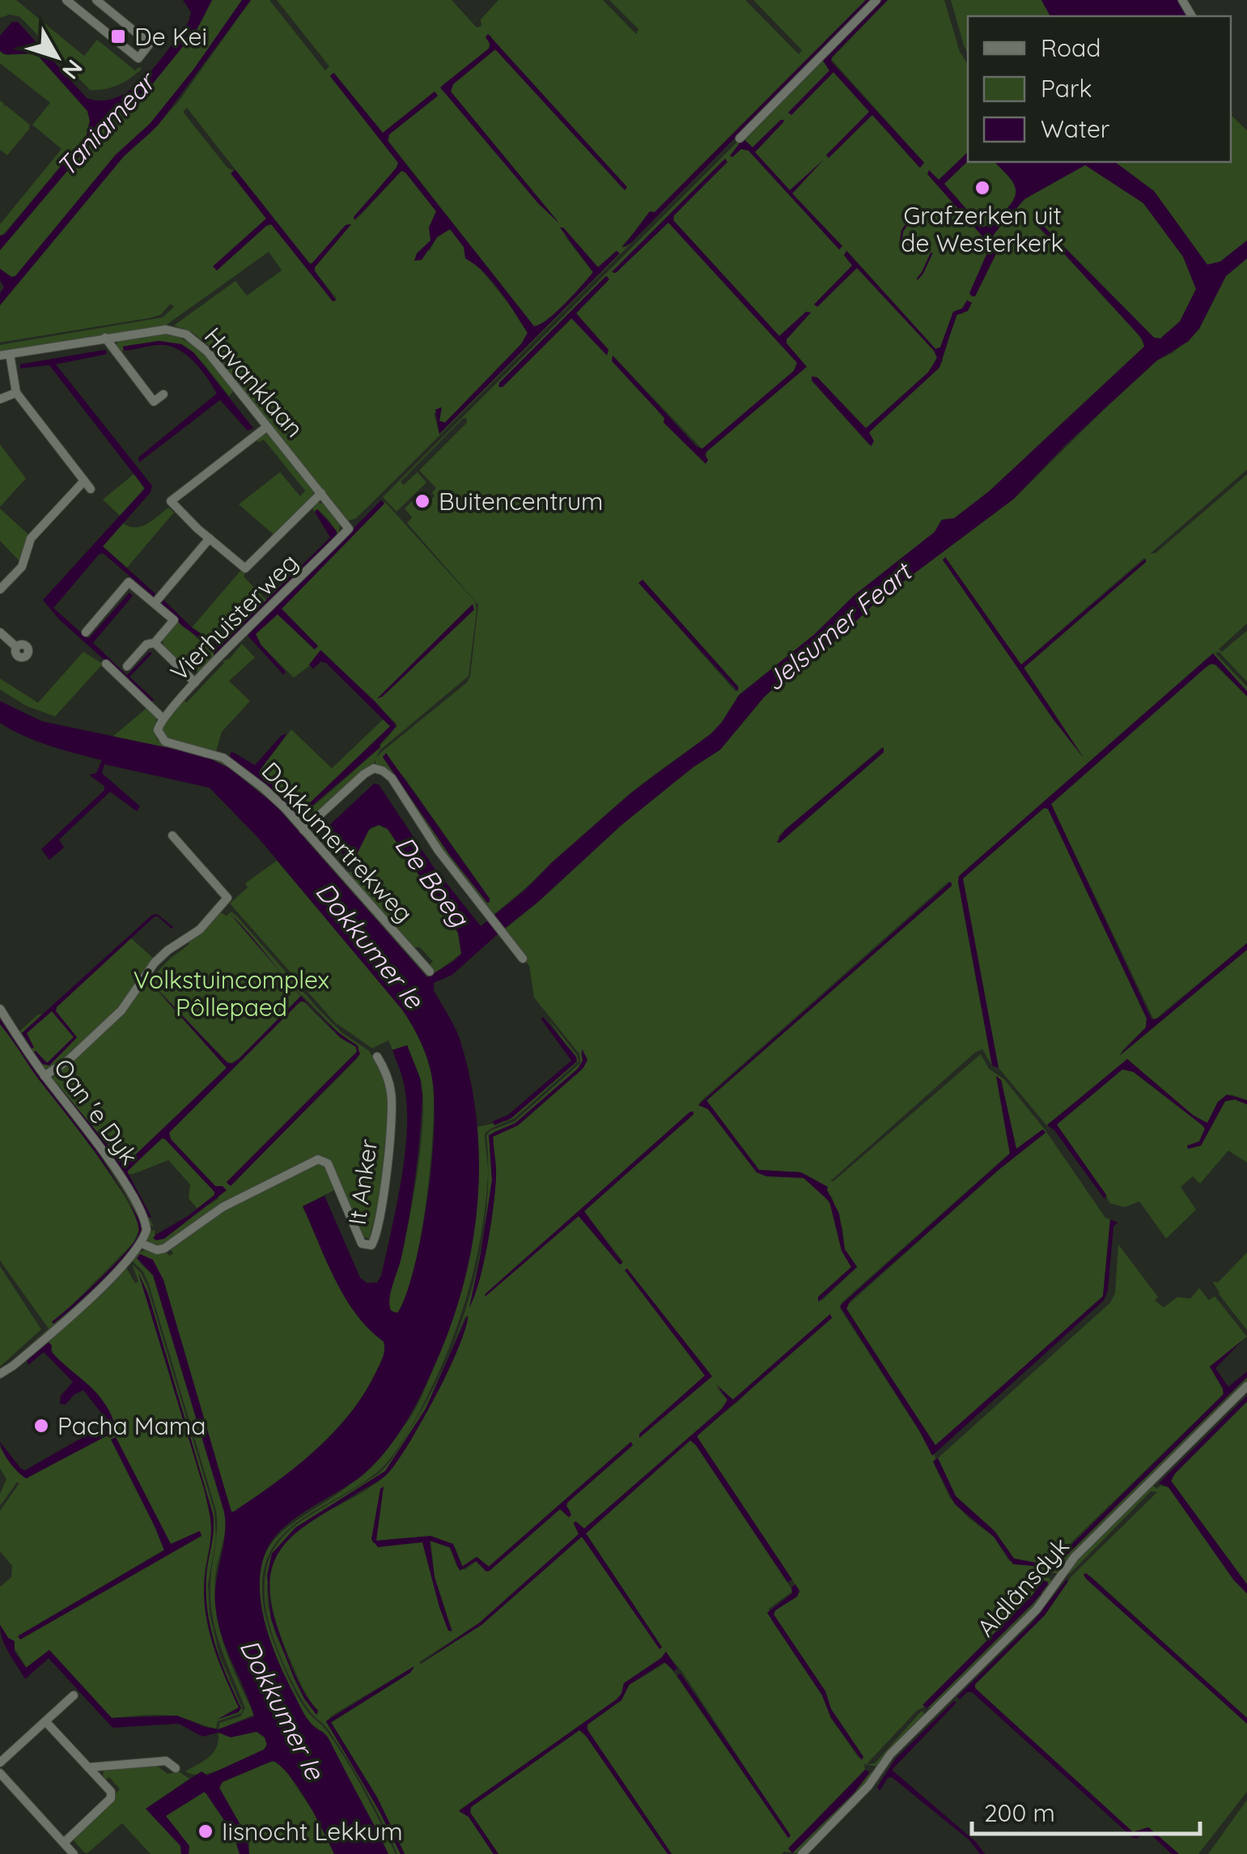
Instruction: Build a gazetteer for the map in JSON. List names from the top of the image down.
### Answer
{
  "streets": {
    "street": [
      "Havanklaan",
      "Vierhuisterweg",
      "Dokkumertrekweg",
      "Oan 'e Dyk",
      "It Anker",
      "Aldlânsdyk"
    ]
  },
  "crossings": [
    ["Havanklaan", "Vierhuisterweg"],
    ["Vierhuisterweg", "Dokkumertrekweg"],
    ["Oan 'e Dyk", "It Anker"]
  ],
  "water": [
    "Taniamear",
    "Jelsumer Feart",
    "De Boeg",
    "Dokkumer Ie"
  ],
  "parks": ["Volkstuincomplex Pôllepaed"],
  "places": {
    "transit": ["De Kei"],
    "other": [
      "Grafzerken uit de Westerkerk",
      "Buitencentrum",
      "Pacha Mama",
      "Iisnocht Lekkum"
    ]
  },
  "legend": ["Road", "Park", "Water"],
  "scale_bar": "200 m",
  "north": "bottom right"
}
